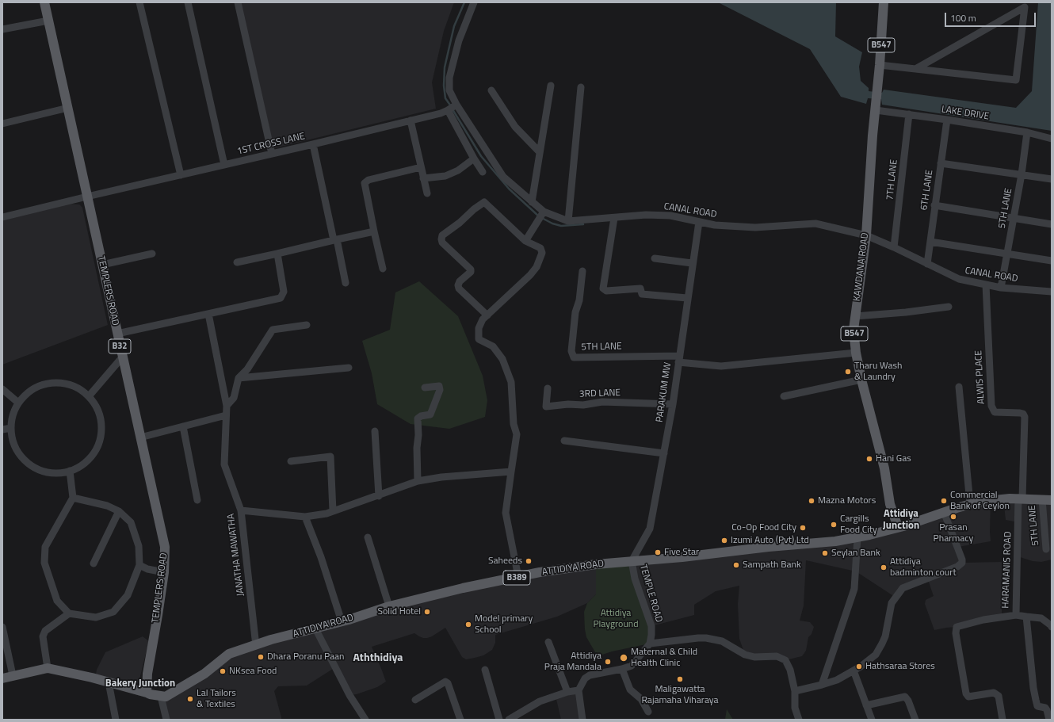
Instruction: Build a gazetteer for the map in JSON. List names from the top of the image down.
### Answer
{
  "streets": {
    "main road": [
      "B547",
      "KAWDANA ROAD",
      "TEMPLERS ROAD",
      "B32",
      "ATTIDIYA ROAD",
      "B389"
    ],
    "street": [
      "LAKE DRIVE",
      "1ST CROSS LANE",
      "7TH LANE",
      "6TH LANE",
      "5TH LANE",
      "CANAL ROAD",
      "ALWIS PLACE",
      "PARAKUM MW",
      "3RD LANE",
      "JANATHA MAWATHA",
      "HARAMANIS ROAD",
      "TEMPLE ROAD"
    ]
  },
  "crossings": [
    ["LAKE DRIVE", "7TH LANE"],
    ["LAKE DRIVE", "6TH LANE"],
    ["LAKE DRIVE", "5TH LANE"],
    ["LAKE DRIVE", "KAWDANA ROAD"],
    ["1ST CROSS LANE", "CANAL ROAD"],
    ["1ST CROSS LANE", "TEMPLERS ROAD"],
    ["7TH LANE", "CANAL ROAD"],
    ["6TH LANE", "CANAL ROAD"],
    ["5TH LANE", "CANAL ROAD"],
    ["5TH LANE", "PARAKUM MW"],
    ["5TH LANE", "ATTIDIYA ROAD"],
    ["CANAL ROAD", "KAWDANA ROAD"],
    ["CANAL ROAD", "ALWIS PLACE"],
    ["CANAL ROAD", "PARAKUM MW"],
    ["KAWDANA ROAD", "ATTIDIYA ROAD"],
    ["ALWIS PLACE", "ATTIDIYA ROAD"],
    ["ALWIS PLACE", "HARAMANIS ROAD"],
    ["PARAKUM MW", "3RD LANE"],
    ["PARAKUM MW", "ATTIDIYA ROAD"],
    ["PARAKUM MW", "TEMPLE ROAD"],
    ["JANATHA MAWATHA", "ATTIDIYA ROAD"],
    ["ATTIDIYA ROAD", "HARAMANIS ROAD"],
    ["ATTIDIYA ROAD", "TEMPLE ROAD"]
  ],
  "districts": ["Attidiya Junction", "Aththidiya", "Bakery Junction"],
  "parks": ["Attidiya Playground"],
  "places": [
    "Tharu Wash & Laundry",
    "Hani Gas",
    "Mazna Motors",
    "Commercial Bank of Ceylon",
    "Prasan Pharmacy",
    "Cargills Food City",
    "Co-Op Food City",
    "Izumi Auto (Pvt) Ltd",
    "Five Star",
    "Seylan Bank",
    "Saheeds",
    "Sampath Bank",
    "Attidiya badminton court",
    "Solid Hotel",
    "Model primary School",
    "Dhara Poranu Paan",
    "Maternal & Child Health Clinic",
    "Attidiya Praja Mandala",
    "Hathsaraa Stores",
    "NKsea Food",
    "Maligawatta Rajamaha Viharaya",
    "Lal Tailors & Textiles"
  ],
  "scale_bar": "100 m"
}
